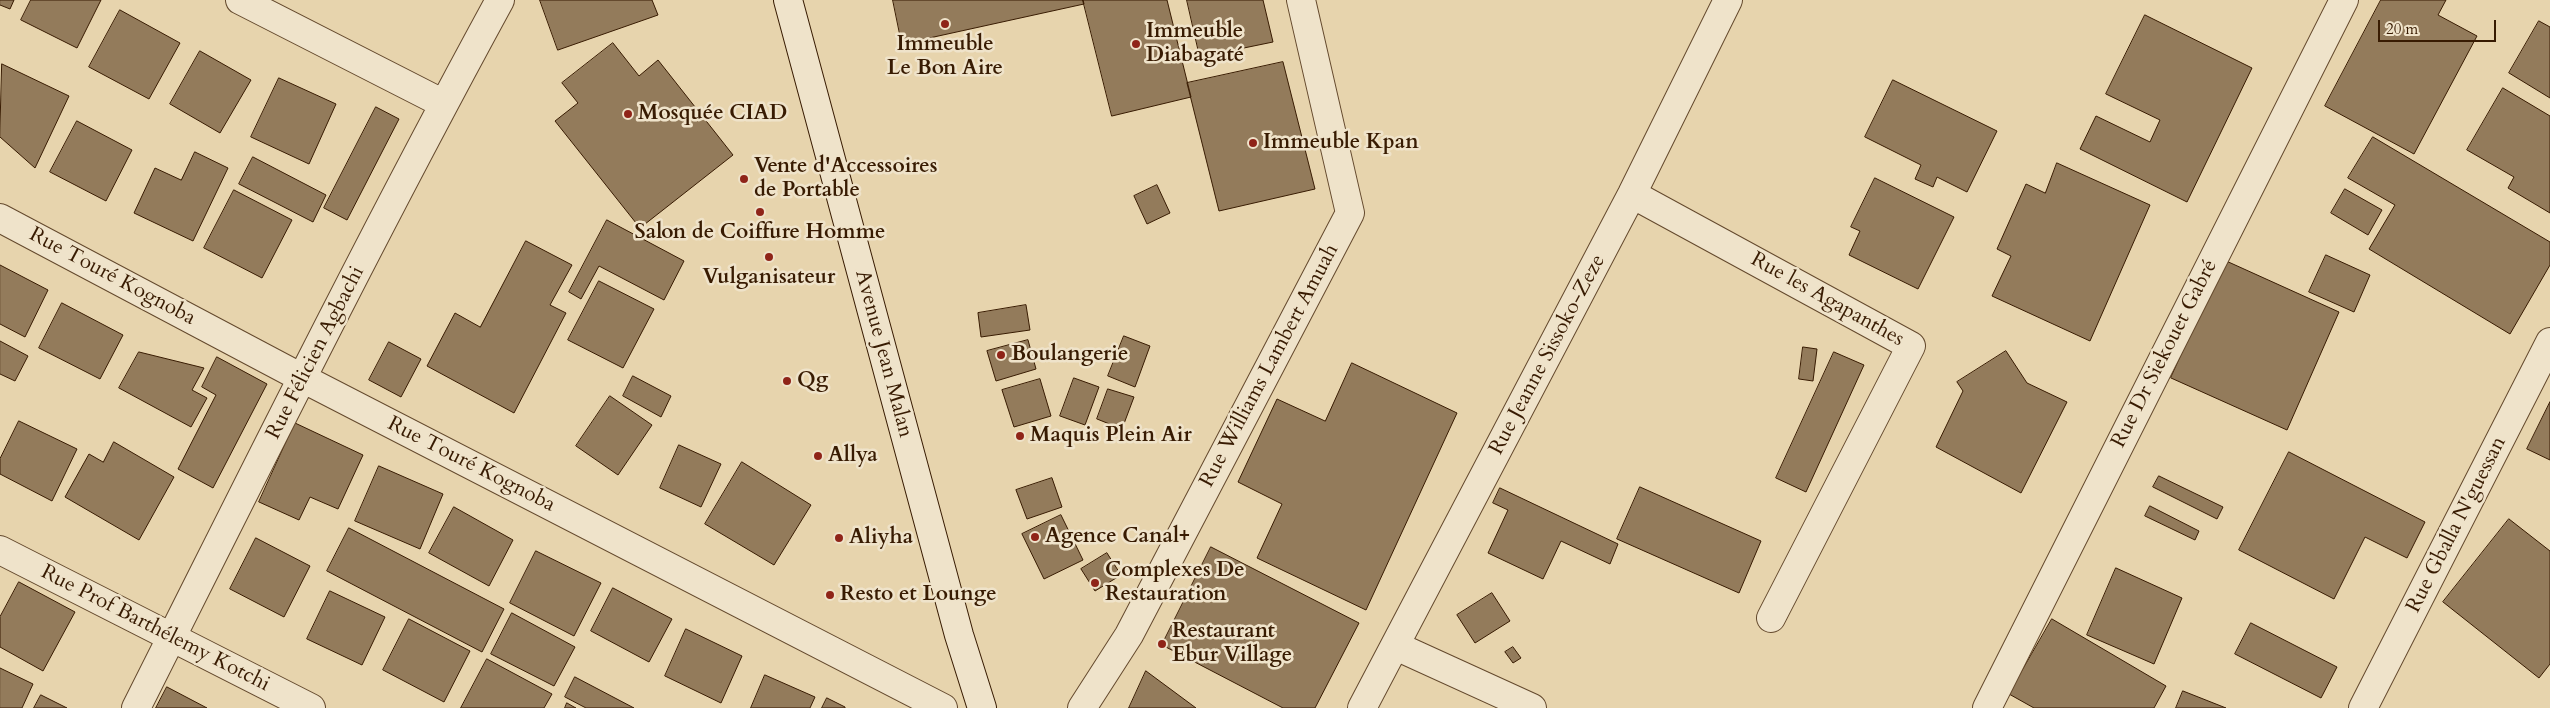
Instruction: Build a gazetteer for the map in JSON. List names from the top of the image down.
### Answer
{
  "streets": {
    "street": [
      "Rue Touré Kognoba",
      "Rue les Agapanthes",
      "Rue Félicien Agbachi",
      "Avenue Jean Malan",
      "Rue Dr Siekouet Gabré",
      "Rue Jeanne Sissoko-Zeze",
      "Rue Williams Lambert Amuah",
      "Rue Gballa N'guessan",
      "Rue Prof Barthélemy Kotchi"
    ]
  },
  "crossings": [
    ["Rue Touré Kognoba", "Rue Félicien Agbachi"],
    ["Rue les Agapanthes", "Rue Jeanne Sissoko-Zeze"],
    ["Rue Félicien Agbachi", "Rue Prof Barthélemy Kotchi"]
  ],
  "places": [
    "Immeuble Le Bon Aire",
    "Immeuble Diabagaté",
    "Mosquée CIAD",
    "Immeuble Kpan",
    "Vente d'Accessoires de Portable",
    "Salon de Coiffure Homme",
    "Vulganisateur",
    "Boulangerie",
    "Qg",
    "Maquis Plein Air",
    "Allya",
    "Agence Canal+",
    "Aliyha",
    "Complexes De Restauration",
    "Resto et Lounge",
    "Restaurant Ebur Village"
  ],
  "scale_bar": "20 m"
}
